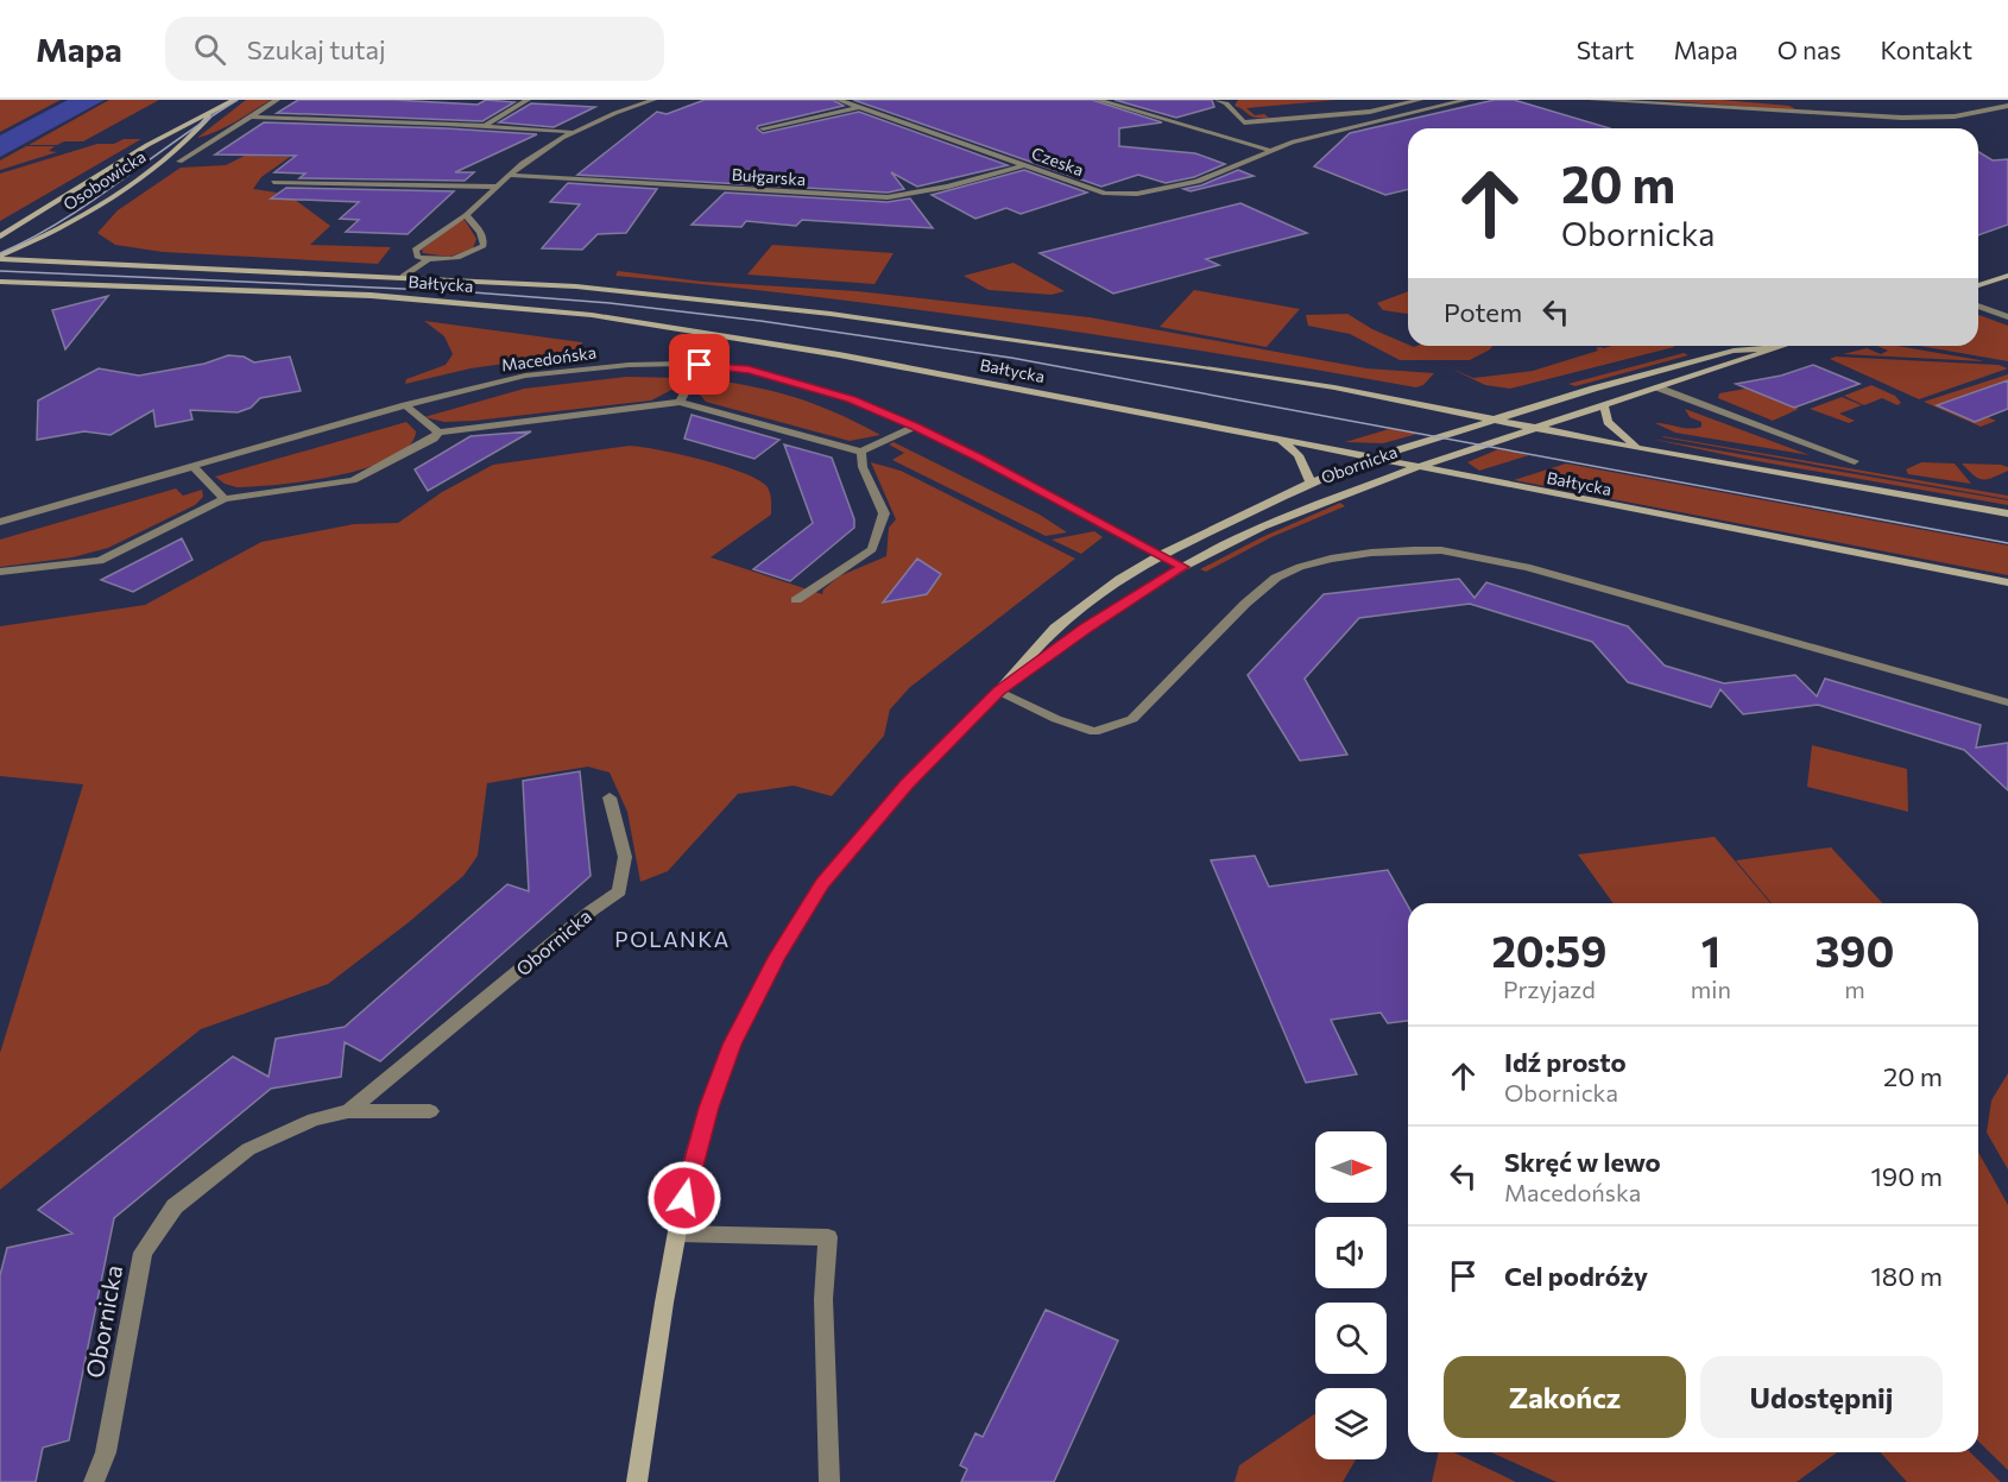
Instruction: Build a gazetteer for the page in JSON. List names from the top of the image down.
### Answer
{
  "streets": {
    "main road": ["Osobowicka", "Bałtycka", "Obornicka"],
    "street": ["Czeska", "Bułgarska", "Macedońska"]
  },
  "crossings": [
    ["Czeska", "Bułgarska"],
    ["Osobowicka", "Bałtycka"],
    ["Bałtycka", "Obornicka"],
    ["Macedońska", "Obornicka"]
  ],
  "districts": ["POLANKA"],
  "north": "right",
  "page": {
    "header": "Mapa",
    "search": "Szukaj tutaj",
    "nav": [
      "Start",
      "Mapa",
      "O nas",
      "Kontakt"
    ],
    "turn": ["20 m", "Obornicka"],
    "then": "Potem",
    "eta": [
      "20:59",
      "Przyjazd",
      "1",
      "min",
      "390",
      "m"
    ],
    "list": [
      {
        "name": "Idź prosto",
        "note": "Obornicka",
        "value": "20 m"
      },
      {
        "name": "Skręć w lewo",
        "note": "Macedońska",
        "value": "190 m"
      },
      {
        "name": "Cel podróży",
        "value": "180 m"
      }
    ],
    "buttons": ["Zakończ", "Udostępnij"]
  }
}
